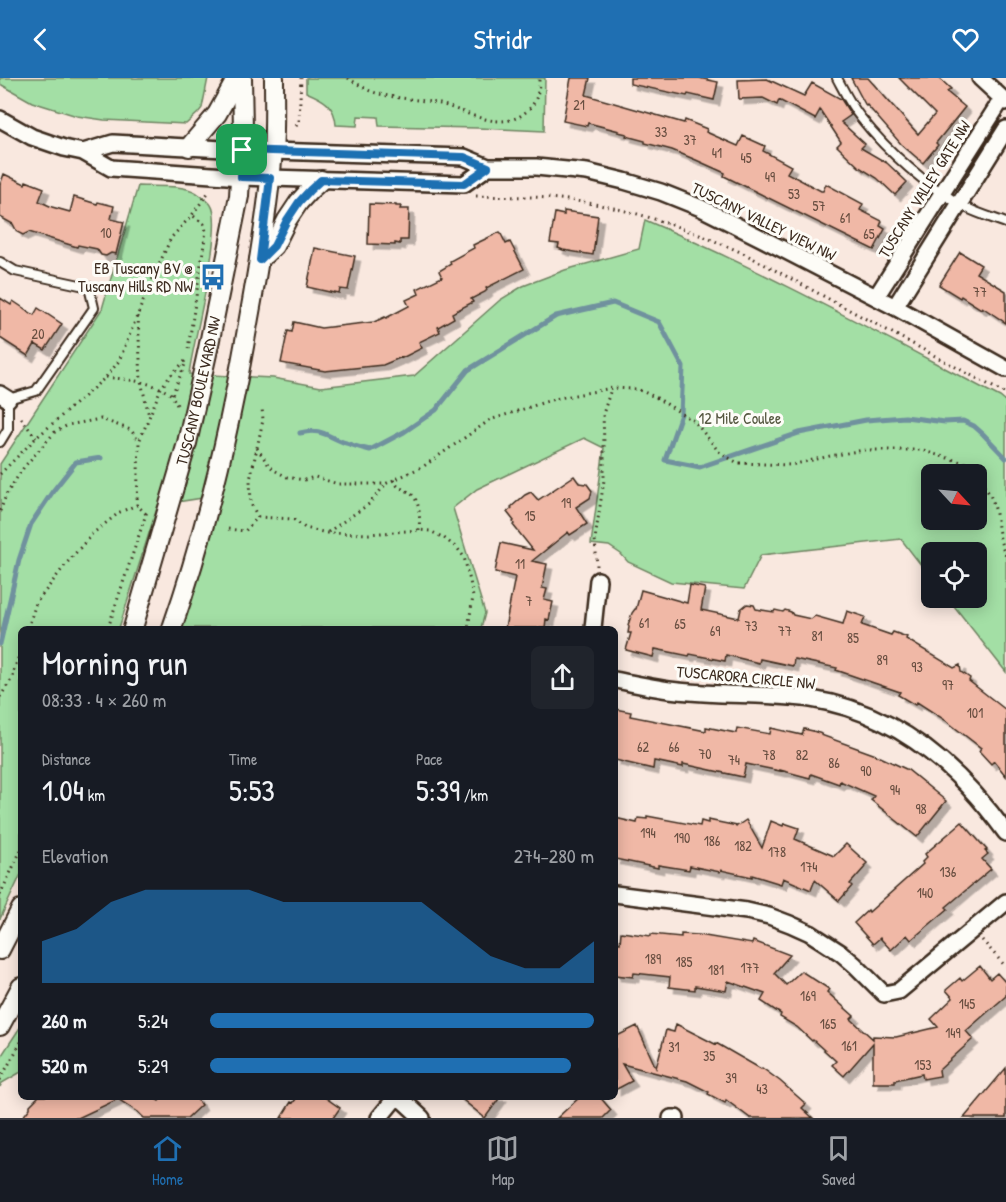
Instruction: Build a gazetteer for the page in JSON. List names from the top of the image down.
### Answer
{
  "streets": {
    "street": [
      "TUSCANY VALLEY GATE NW",
      "TUSCANY VALLEY VIEW NW",
      "TUSCANY BOULEVARD NW",
      "TUSCARORA CIRCLE NW"
    ]
  },
  "crossings": [
    ["TUSCANY VALLEY GATE NW", "TUSCANY VALLEY VIEW NW"],
    ["TUSCANY VALLEY VIEW NW", "TUSCANY BOULEVARD NW"]
  ],
  "parks": ["12 Mile Coulee"],
  "places": {
    "bus stop": ["EB Tuscany BV @ Tuscany Hills RD NW"]
  },
  "house_numbers": [
    "21",
    "33",
    "37",
    "41",
    "45",
    "49",
    "53",
    "57",
    "61",
    "10",
    "65",
    "77",
    "20",
    "19",
    "15",
    "11",
    "7",
    "61",
    "65",
    "73",
    "69",
    "77",
    "81",
    "85",
    "89",
    "93",
    "97",
    "101",
    "62",
    "66",
    "70",
    "78",
    "82",
    "74",
    "86",
    "90",
    "94",
    "98",
    "194",
    "190",
    "186",
    "182",
    "178",
    "174",
    "136",
    "140",
    "189",
    "185",
    "177",
    "181",
    "169",
    "145",
    "165",
    "149",
    "161",
    "31",
    "35",
    "153",
    "39",
    "43"
  ],
  "north": "bottom right",
  "page": {
    "header": "Stridr",
    "heading": ["Morning run", "08:33 · 4 × 260 m"],
    "stats": [
      ["Distance", "1.04 km"],
      ["Time", "5:53"],
      ["Pace", "5:39 /km"]
    ],
    "chart": ["Elevation", "274–280 m"],
    "list": [
      {
        "name": "260 m",
        "note": "5:24"
      },
      {
        "name": "520 m",
        "note": "5:29"
      }
    ],
    "tabs": ["Home", "Map", "Saved"]
  }
}
